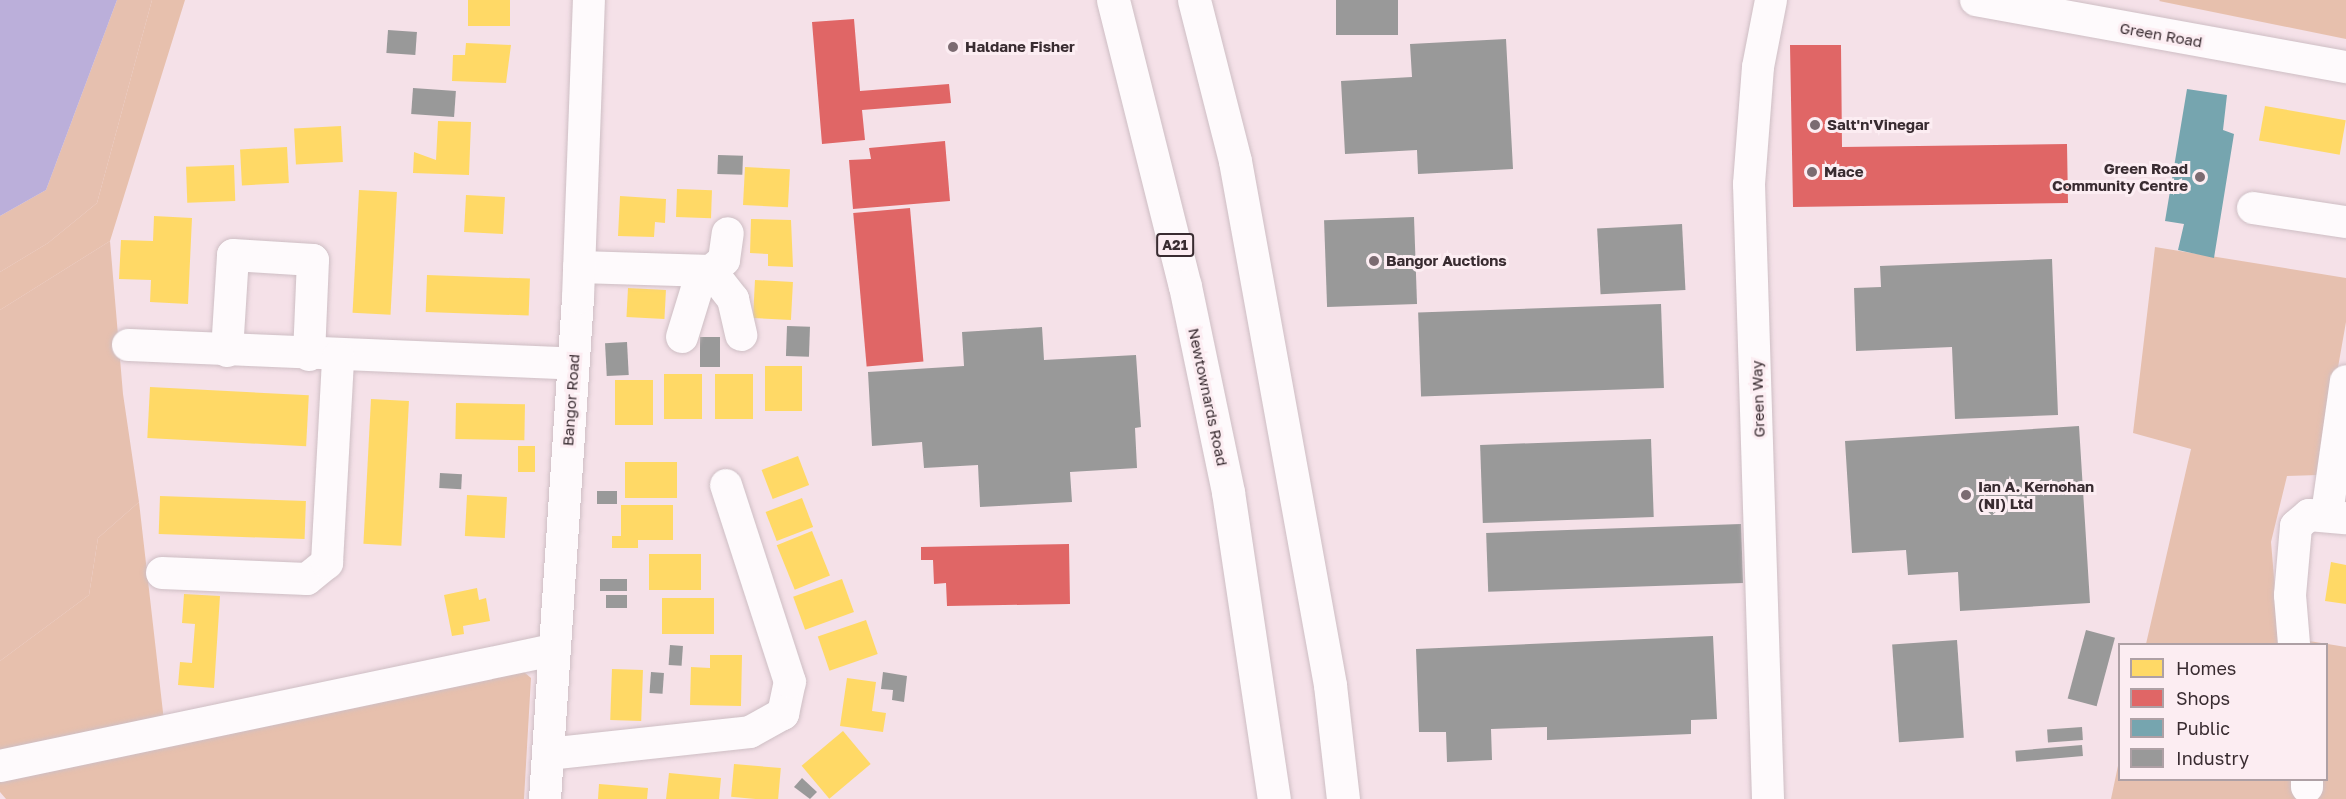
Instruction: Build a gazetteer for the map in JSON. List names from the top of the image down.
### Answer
{
  "streets": {
    "highway": ["A21", "Newtownards Road"],
    "street": ["Green Road", "Green Way", "Bangor Road"]
  },
  "places": [
    "Haldane Fisher",
    "Salt'n'Vinegar",
    "Mace",
    "Green Road Community Centre",
    "Bangor Auctions",
    "Ian A. Kernohan (NI) Ltd"
  ],
  "legend": [
    "Homes",
    "Shops",
    "Public",
    "Industry"
  ]
}
